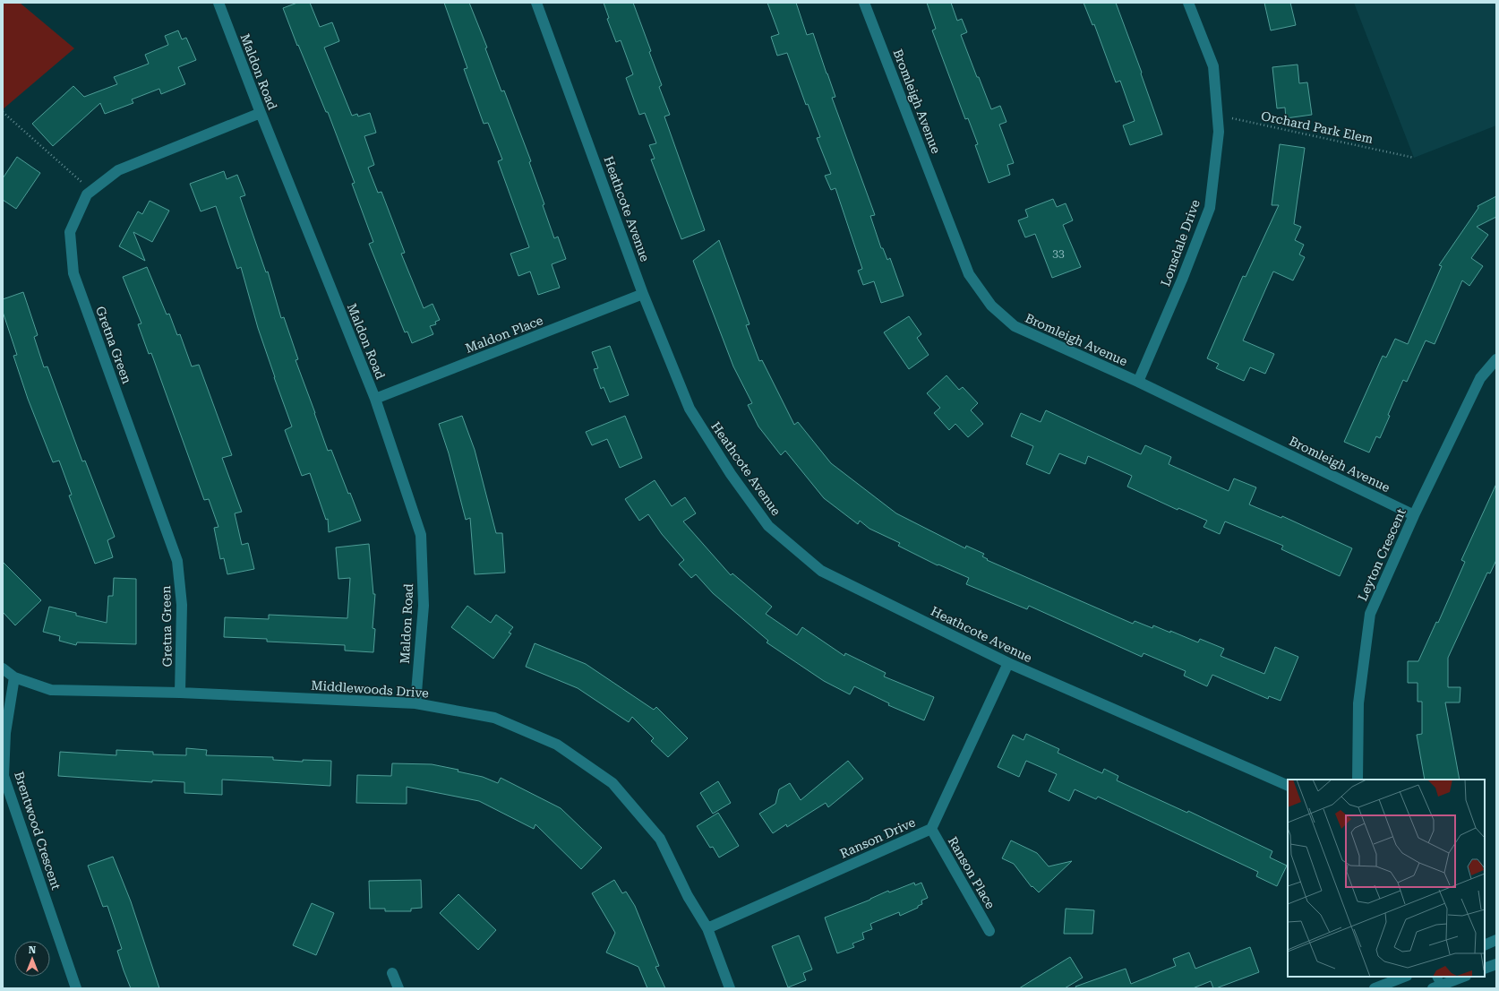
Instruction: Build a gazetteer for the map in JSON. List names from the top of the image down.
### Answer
{
  "streets": {
    "street": [
      "Maldon Road",
      "Bromleigh Avenue",
      "Heathcote Avenue",
      "Lonsdale Drive",
      "Maldon Place",
      "Gretna Green",
      "Leyton Crescent",
      "Middlewoods Drive",
      "Brentwood Crescent",
      "Ranson Drive",
      "Ranson Place"
    ],
    "path": ["Orchard Park Elem"]
  },
  "crossings": [
    ["Maldon Road", "Maldon Place"],
    ["Maldon Road", "Gretna Green"],
    ["Maldon Road", "Middlewoods Drive"],
    ["Bromleigh Avenue", "Lonsdale Drive"],
    ["Bromleigh Avenue", "Leyton Crescent"],
    ["Orchard Park Elem", "Lonsdale Drive"],
    ["Heathcote Avenue", "Maldon Place"],
    ["Heathcote Avenue", "Ranson Drive"],
    ["Gretna Green", "Middlewoods Drive"],
    ["Middlewoods Drive", "Brentwood Crescent"],
    ["Middlewoods Drive", "Ranson Drive"],
    ["Ranson Drive", "Ranson Place"]
  ],
  "house_numbers": ["33"],
  "north": "top"
}
